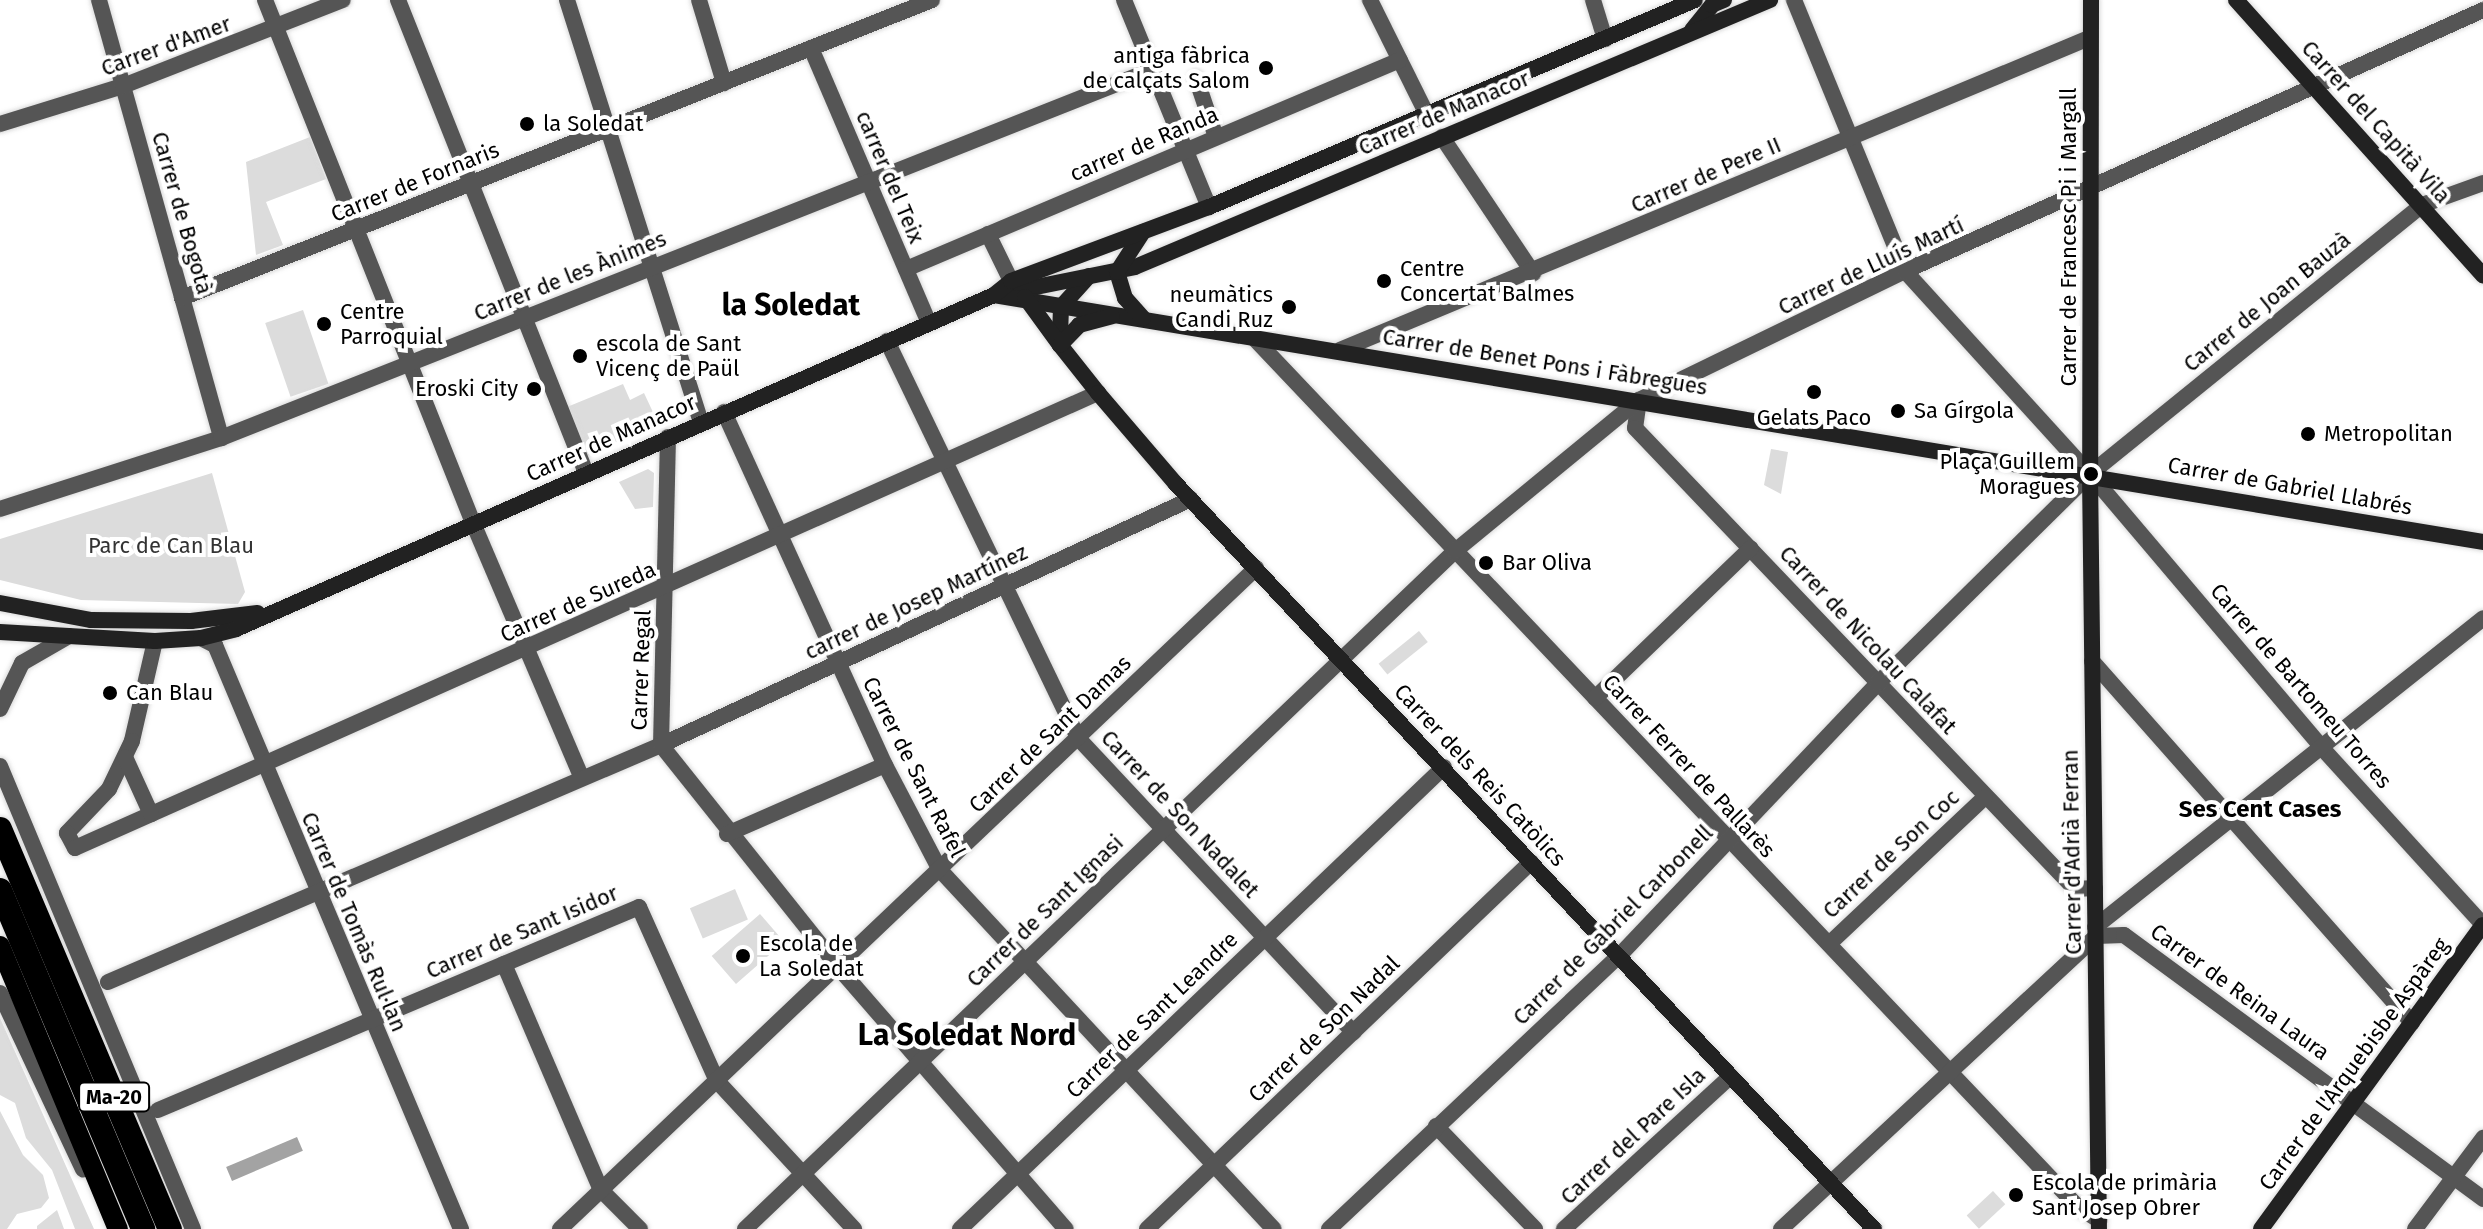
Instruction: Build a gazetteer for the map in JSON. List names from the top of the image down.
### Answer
{
  "streets": {
    "highway": ["Ma-20"],
    "street": [
      "Carrer d'Amer",
      "Carrer de Manacor",
      "Carrer del Capità Vila",
      "carrer de Randa",
      "Carrer de Pere II",
      "carrer del Teix",
      "Carrer de Fornaris",
      "Carrer de Bogotà",
      "Carrer de Francesc Pi i Margall",
      "Carrer de Lluís Martí",
      "Carrer de les Ànimes",
      "Carrer de Joan Bauzà",
      "Carrer de Benet Pons i Fàbregues",
      "Carrer de Gabriel Llabrés",
      "Carrer de Sureda",
      "carrer de Josep Martínez",
      "Carrer de Nicolau Calafat",
      "Carrer Regal",
      "Carrer de Bartomeu Torres",
      "Carrer de Sant Damas",
      "Carrer Ferrer de Pallarès",
      "Carrer de Sant Rafel",
      "Carrer dels Reis Catòlics",
      "Carrer de Son Nadalet",
      "Carrer d'Adrià Ferran",
      "Carrer de Son Coc",
      "Carrer de Sant Ignasi",
      "Carrer de Tomàs Rul·lan",
      "Carrer de Gabriel Carbonell",
      "Carrer de Sant Isidor",
      "Carrer de Reina Laura",
      "Carrer de Sant Leandre",
      "Carrer de Son Nadal",
      "Carrer de l'Arquebisbe Aspàreg",
      "Carrer del Pare Isla"
    ]
  },
  "crossings": [
    ["Carrer d'Amer", "Carrer de Bogotà"],
    ["Carrer de Manacor", "carrer del Teix"],
    ["Carrer de Manacor", "Carrer de Benet Pons i Fàbregues"],
    ["Carrer de Manacor", "Carrer Regal"],
    ["Carrer de Manacor", "Carrer de Sant Rafel"],
    ["Carrer de Manacor", "Carrer dels Reis Catòlics"],
    ["Carrer de Manacor", "Carrer de Son Nadalet"],
    ["Carrer de Manacor", "Carrer de Tomàs Rul·lan"],
    ["Carrer del Capità Vila", "Carrer de Lluís Martí"],
    ["Carrer del Capità Vila", "Carrer de Joan Bauzà"],
    ["carrer de Randa", "carrer del Teix"],
    ["Carrer de Pere II", "Carrer de Francesc Pi i Margall"],
    ["Carrer de Pere II", "Carrer de Benet Pons i Fàbregues"],
    ["Carrer de Pere II", "Carrer de Bartomeu Torres"],
    ["carrer del Teix", "Carrer de Fornaris"],
    ["carrer del Teix", "Carrer de les Ànimes"],
    ["Carrer de Fornaris", "Carrer de Bogotà"],
    ["Carrer de Bogotà", "Carrer de les Ànimes"],
    ["Carrer de Francesc Pi i Margall", "Carrer de Lluís Martí"],
    ["Carrer de Francesc Pi i Margall", "Carrer de Joan Bauzà"],
    ["Carrer de Francesc Pi i Margall", "Carrer de Benet Pons i Fàbregues"],
    ["Carrer de Francesc Pi i Margall", "Carrer de Gabriel Llabrés"],
    ["Carrer de Francesc Pi i Margall", "Carrer de Bartomeu Torres"],
    ["Carrer de Francesc Pi i Margall", "Carrer d'Adrià Ferran"],
    ["Carrer de Francesc Pi i Margall", "Carrer de Gabriel Carbonell"],
    ["Carrer de Lluís Martí", "Carrer de Benet Pons i Fàbregues"],
    ["Carrer de Lluís Martí", "Carrer de Nicolau Calafat"],
    ["Carrer de Lluís Martí", "Carrer de Bartomeu Torres"],
    ["Carrer de Lluís Martí", "Carrer Ferrer de Pallarès"],
    ["Carrer de Lluís Martí", "Carrer dels Reis Catòlics"],
    ["Carrer de Lluís Martí", "Carrer de Sant Ignasi"],
    ["Carrer de Joan Bauzà", "Carrer de Benet Pons i Fàbregues"],
    ["Carrer de Joan Bauzà", "Carrer de Gabriel Llabrés"],
    ["Carrer de Joan Bauzà", "Carrer de Bartomeu Torres"],
    ["Carrer de Joan Bauzà", "Carrer d'Adrià Ferran"],
    ["Carrer de Joan Bauzà", "Carrer de Gabriel Carbonell"],
    ["Carrer de Benet Pons i Fàbregues", "Carrer de Gabriel Llabrés"],
    ["Carrer de Benet Pons i Fàbregues", "Carrer de Nicolau Calafat"],
    ["Carrer de Benet Pons i Fàbregues", "Carrer de Bartomeu Torres"],
    ["Carrer de Benet Pons i Fàbregues", "Carrer Ferrer de Pallarès"],
    ["Carrer de Benet Pons i Fàbregues", "Carrer dels Reis Catòlics"],
    ["Carrer de Benet Pons i Fàbregues", "Carrer d'Adrià Ferran"],
    ["Carrer de Benet Pons i Fàbregues", "Carrer de Gabriel Carbonell"],
    ["Carrer de Gabriel Llabrés", "Carrer de Bartomeu Torres"],
    ["Carrer de Gabriel Llabrés", "Carrer d'Adrià Ferran"],
    ["Carrer de Gabriel Llabrés", "Carrer de Gabriel Carbonell"],
    ["Carrer de Sureda", "Carrer Regal"],
    ["Carrer de Sureda", "Carrer de Sant Rafel"],
    ["Carrer de Sureda", "Carrer dels Reis Catòlics"],
    ["Carrer de Sureda", "Carrer de Son Nadalet"],
    ["Carrer de Sureda", "Carrer de Tomàs Rul·lan"],
    ["carrer de Josep Martínez", "Carrer Regal"],
    ["carrer de Josep Martínez", "Carrer de Sant Rafel"],
    ["carrer de Josep Martínez", "Carrer dels Reis Catòlics"],
    ["carrer de Josep Martínez", "Carrer de Son Nadalet"],
    ["Carrer de Nicolau Calafat", "Carrer d'Adrià Ferran"],
    ["Carrer de Nicolau Calafat", "Carrer de Son Coc"],
    ["Carrer de Nicolau Calafat", "Carrer de Gabriel Carbonell"],
    ["Carrer Regal", "Carrer de Sant Damas"],
    ["Carrer de Bartomeu Torres", "Carrer d'Adrià Ferran"],
    ["Carrer de Bartomeu Torres", "Carrer de Gabriel Carbonell"],
    ["Carrer de Bartomeu Torres", "Carrer de l'Arquebisbe Aspàreg"],
    ["Carrer de Sant Damas", "Carrer de Sant Rafel"],
    ["Carrer de Sant Damas", "Carrer dels Reis Catòlics"],
    ["Carrer de Sant Damas", "Carrer de Son Nadalet"],
    ["Carrer de Sant Damas", "Carrer de Sant Isidor"],
    ["Carrer Ferrer de Pallarès", "Carrer d'Adrià Ferran"],
    ["Carrer Ferrer de Pallarès", "Carrer de Son Coc"],
    ["Carrer Ferrer de Pallarès", "Carrer de Gabriel Carbonell"],
    ["Carrer de Sant Rafel", "Carrer de Sant Ignasi"],
    ["Carrer de Sant Rafel", "Carrer de Sant Leandre"],
    ["Carrer de Sant Rafel", "Carrer de Son Nadal"],
    ["Carrer dels Reis Catòlics", "Carrer de Sant Ignasi"],
    ["Carrer dels Reis Catòlics", "Carrer de Gabriel Carbonell"],
    ["Carrer dels Reis Catòlics", "Carrer de Sant Leandre"],
    ["Carrer dels Reis Catòlics", "Carrer de Son Nadal"],
    ["Carrer dels Reis Catòlics", "Carrer del Pare Isla"],
    ["Carrer de Son Nadalet", "Carrer de Sant Ignasi"],
    ["Carrer de Son Nadalet", "Carrer de Sant Leandre"],
    ["Carrer de Son Nadalet", "Carrer de Son Nadal"],
    ["Carrer d'Adrià Ferran", "Carrer de Gabriel Carbonell"],
    ["Carrer d'Adrià Ferran", "Carrer de Reina Laura"],
    ["Carrer de Tomàs Rul·lan", "Carrer de Sant Isidor"],
    ["Carrer de Reina Laura", "Carrer de l'Arquebisbe Aspàreg"]
  ],
  "districts": ["la Soledat", "Ses Cent Cases", "La Soledat Nord"],
  "parks": ["Parc de Can Blau"],
  "places": [
    "antiga fàbrica de calçats Salom",
    "la Soledat",
    "Centre Concertat Balmes",
    "neumàtics Candi Ruz",
    "Centre Parroquial",
    "escola de Sant Vicenç de Paül",
    "Eroski City",
    "Gelats Paco",
    "Sa Gírgola",
    "Metropolitan",
    "Plaça Guillem Moragues",
    "Bar Oliva",
    "Can Blau",
    "Escola de La Soledat",
    "Escola de primària Sant Josep Obrer"
  ]
}
